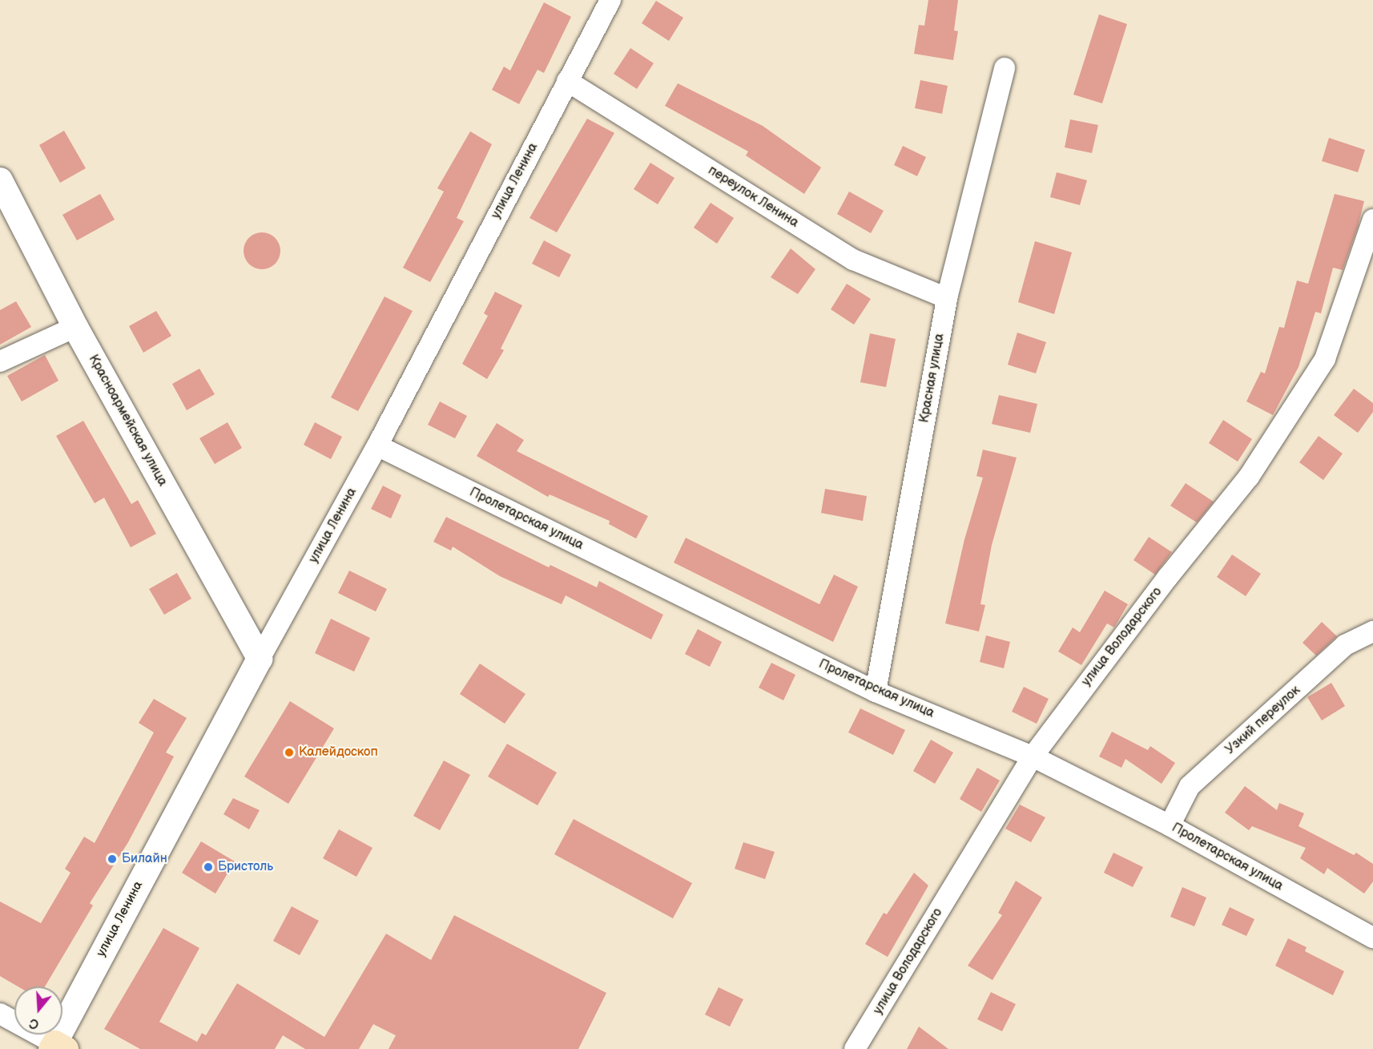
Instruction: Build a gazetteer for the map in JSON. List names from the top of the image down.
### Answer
{
  "streets": {
    "street": [
      "улица Ленина",
      "переулок Ленина",
      "Красная улица",
      "Красноармейская улица",
      "Пролетарская улица",
      "улица Володарского",
      "Узкий переулок"
    ]
  },
  "crossings": [
    ["улица Ленина", "переулок Ленина"],
    ["улица Ленина", "Красноармейская улица"],
    ["улица Ленина", "Пролетарская улица"],
    ["переулок Ленина", "Красная улица"],
    ["Красная улица", "Пролетарская улица"],
    ["Пролетарская улица", "улица Володарского"],
    ["Пролетарская улица", "Узкий переулок"]
  ],
  "places": ["Калейдоскоп", "Билайн", "Бристоль"],
  "north": "bottom"
}
